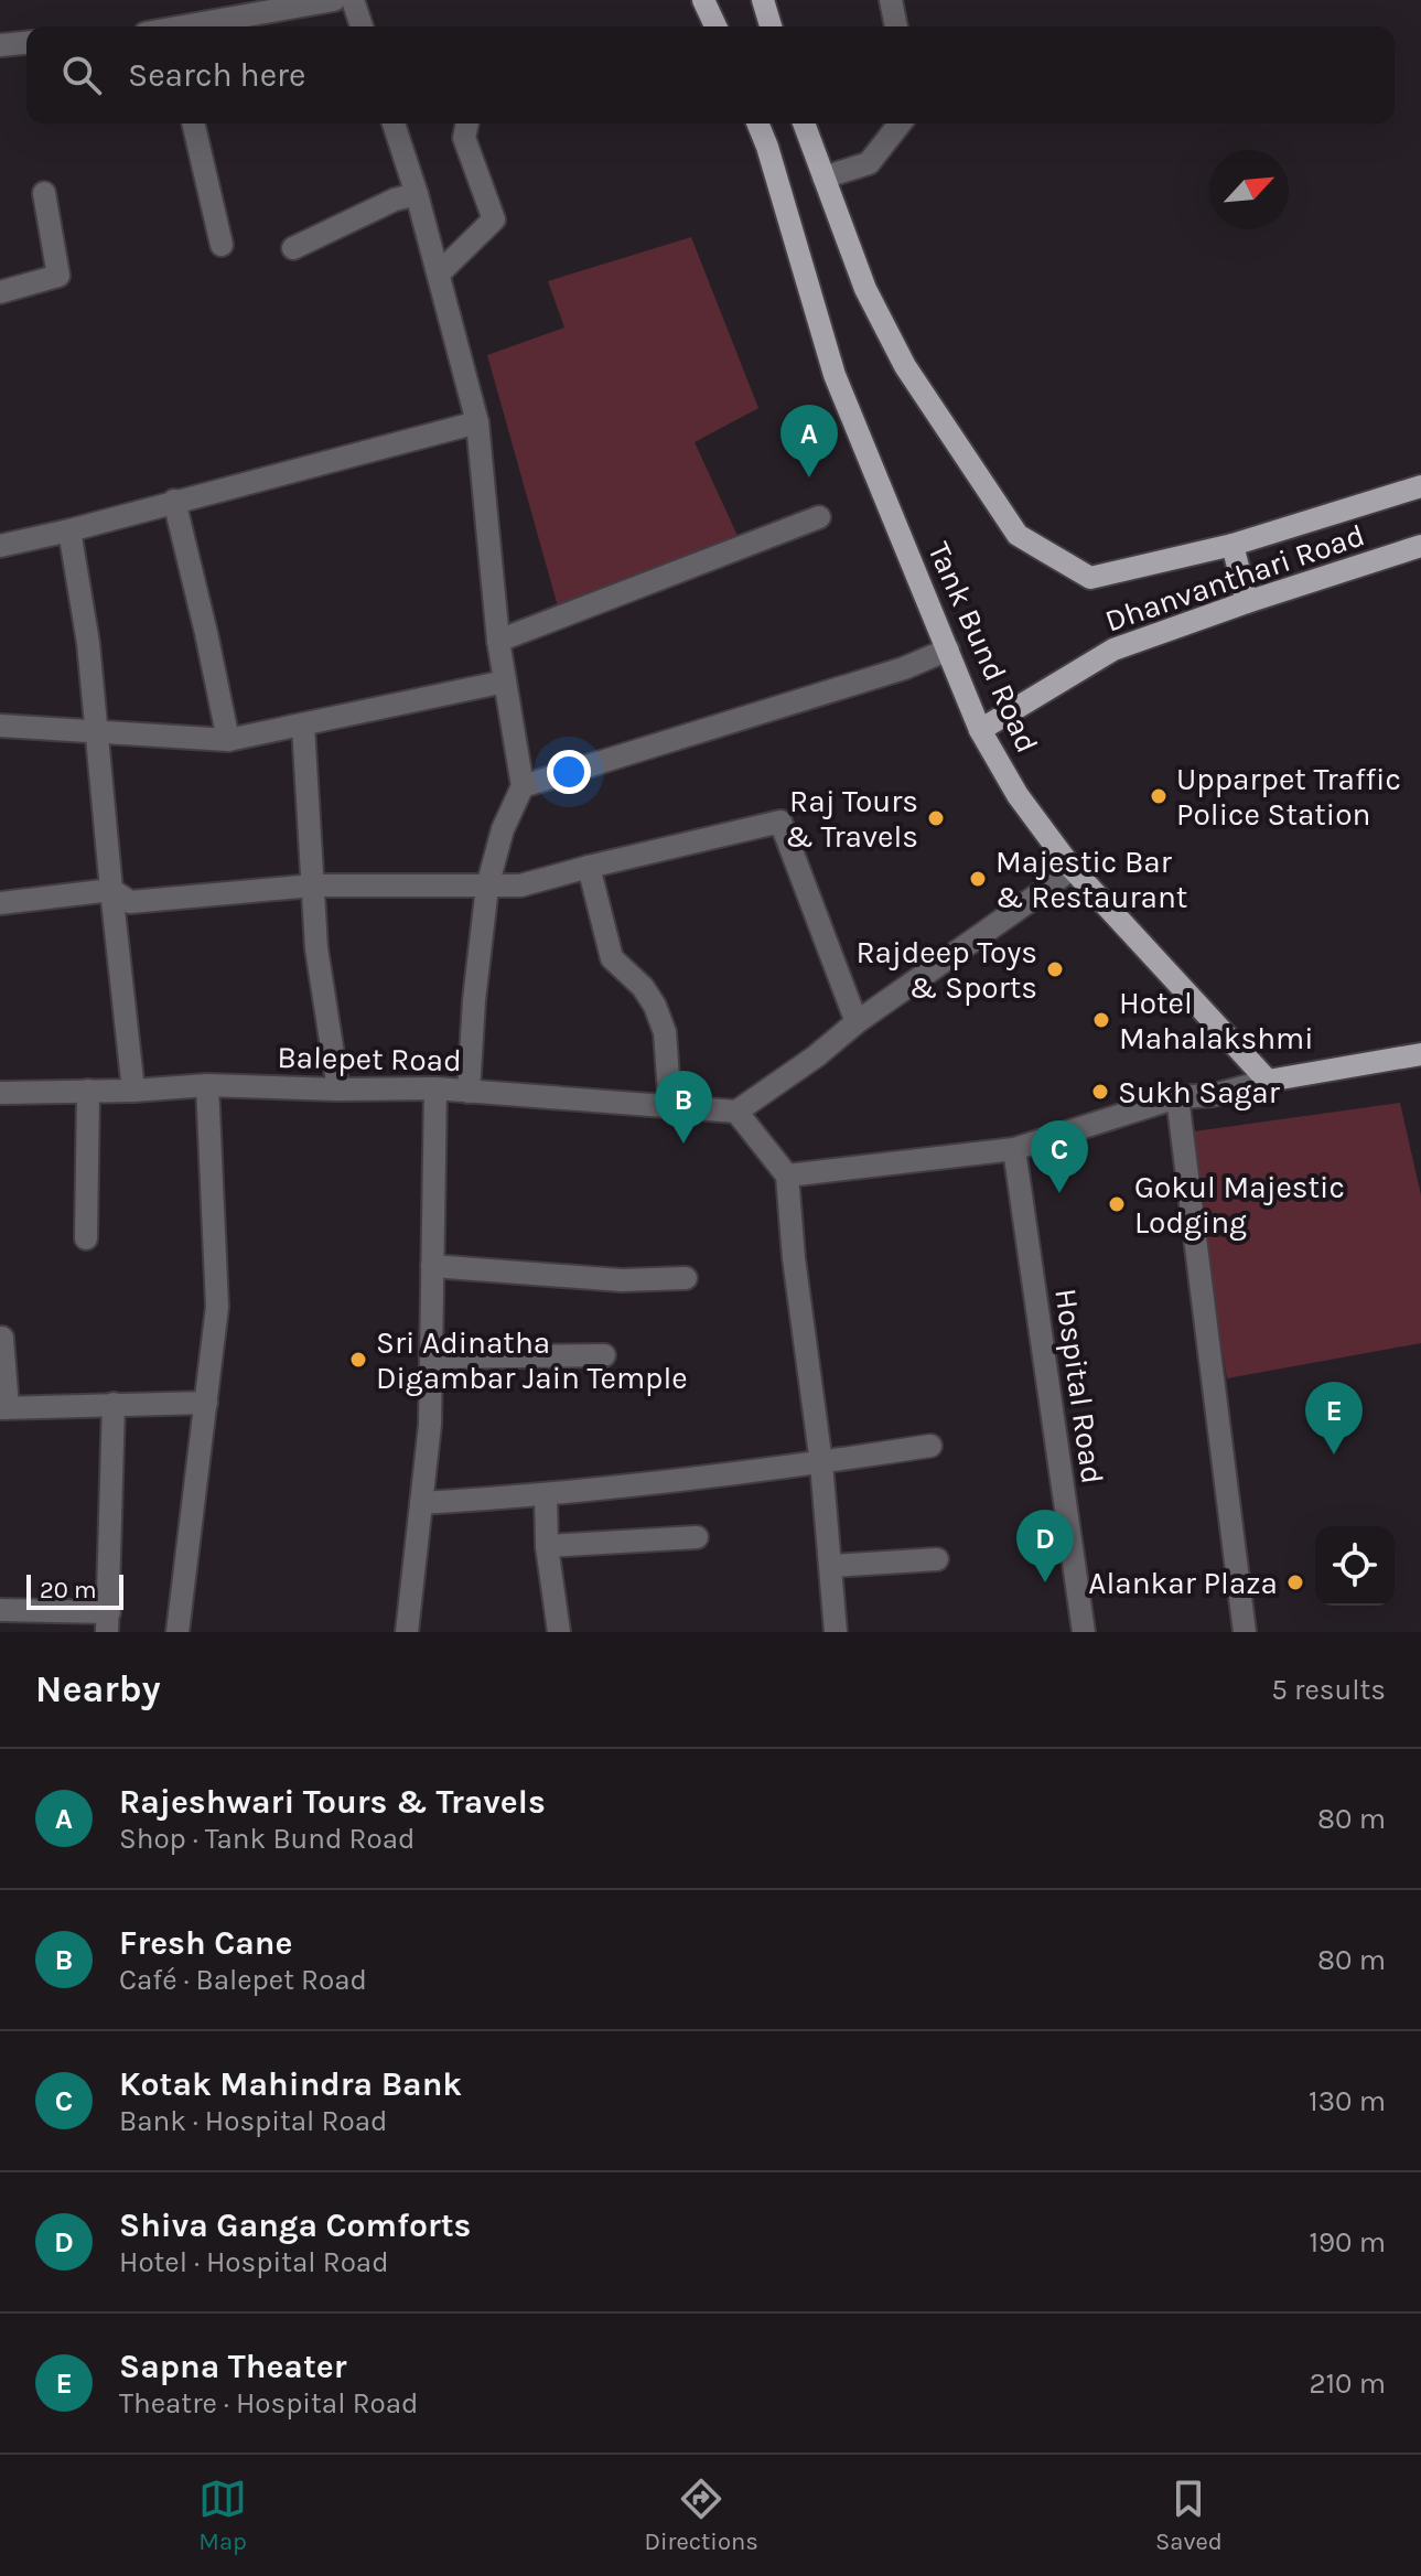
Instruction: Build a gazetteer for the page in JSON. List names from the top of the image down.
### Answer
{
  "streets": {
    "main road": ["Dhanvanthari Road", "Tank Bund Road"],
    "street": ["Balepet Road", "Hospital Road"]
  },
  "crossings": [
    ["Dhanvanthari Road", "Tank Bund Road"]
  ],
  "places": [
    "Upparpet Traffic Police Station",
    "Raj Tours & Travels",
    "Majestic Bar & Restaurant",
    "Rajdeep Toys & Sports",
    "Hotel Mahalakshmi",
    "Sukh Sagar",
    "Gokul Majestic Lodging",
    "Sri Adinatha Digambar Jain Temple",
    "Alankar Plaza"
  ],
  "scale_bar": "20 m",
  "north": "top right",
  "page": {
    "search": "Search here",
    "pins": [
      "A",
      "B",
      "C",
      "E",
      "D"
    ],
    "scale": "20 m",
    "heading": ["Nearby", "5 results"],
    "list": [
      {
        "mark": "A",
        "name": "Rajeshwari Tours & Travels",
        "note": "Shop · Tank Bund Road",
        "value": "80 m"
      },
      {
        "mark": "B",
        "name": "Fresh Cane",
        "note": "Café · Balepet Road",
        "value": "80 m"
      },
      {
        "mark": "C",
        "name": "Kotak Mahindra Bank",
        "note": "Bank · Hospital Road",
        "value": "130 m"
      },
      {
        "mark": "D",
        "name": "Shiva Ganga Comforts",
        "note": "Hotel · Hospital Road",
        "value": "190 m"
      },
      {
        "mark": "E",
        "name": "Sapna Theater",
        "note": "Theatre · Hospital Road",
        "value": "210 m"
      }
    ],
    "nav": ["Map", "Directions", "Saved"]
  }
}
